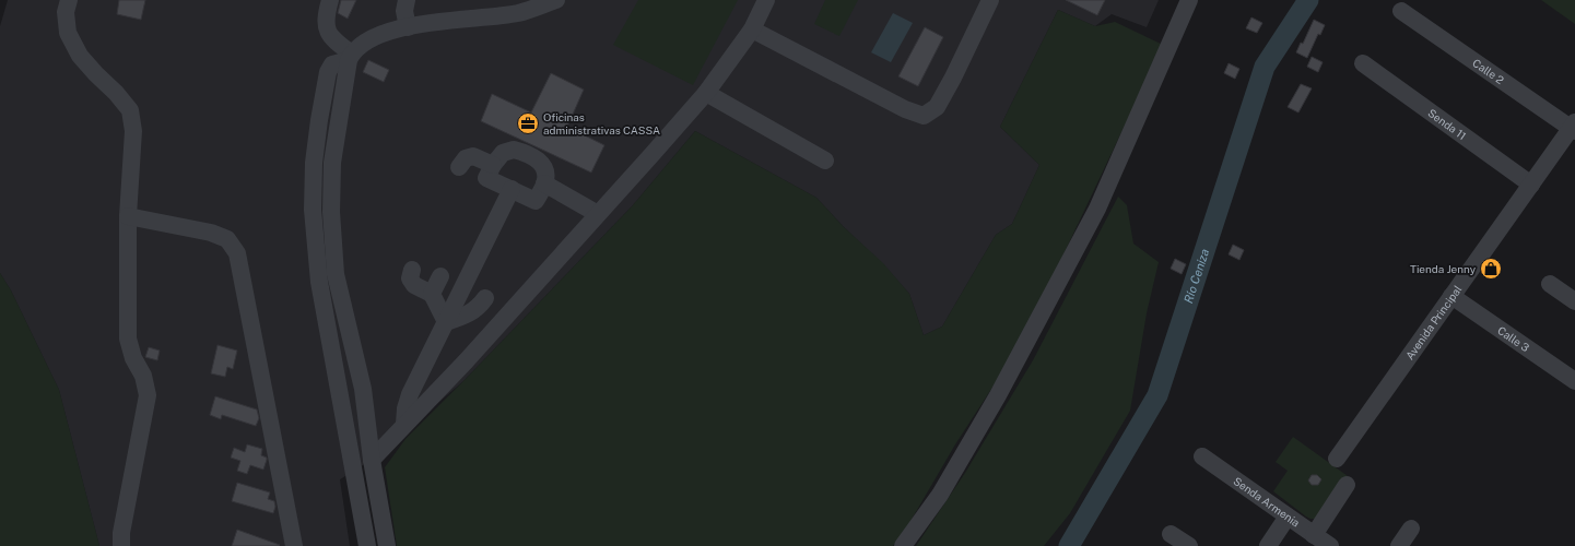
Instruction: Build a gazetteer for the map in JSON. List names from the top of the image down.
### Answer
{
  "streets": {
    "street": [
      "Calle 2",
      "Senda 11",
      "Avenida Principal",
      "Calle 3",
      "Senda Armenia"
    ]
  },
  "crossings": [
    ["Calle 2", "Avenida Principal"],
    ["Senda 11", "Avenida Principal"],
    ["Avenida Principal", "Calle 3"]
  ],
  "water": ["Río Ceniza"],
  "places": {
    "office": ["Oficinas administrativas CASSA"],
    "shop": ["Tienda Jenny"]
  }
}
